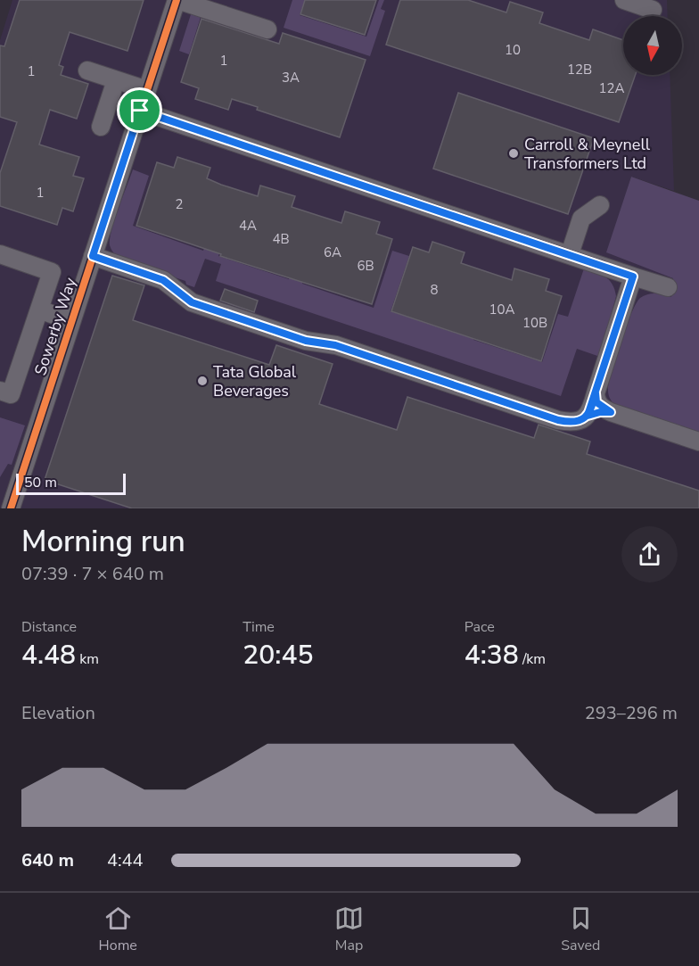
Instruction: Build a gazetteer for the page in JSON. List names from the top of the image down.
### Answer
{
  "streets": {
    "street": ["Sowerby Way"]
  },
  "places": ["Carroll & Meynell Transformers Ltd", "Tata Global Beverages"],
  "house_numbers": [
    "10",
    "1",
    "12B",
    "1",
    "3A",
    "12A",
    "1",
    "2",
    "4A",
    "4B",
    "6A",
    "6B",
    "8",
    "10A",
    "10B"
  ],
  "scale_bar": "50 m",
  "north": "bottom",
  "page": {
    "scale": "50 m",
    "heading": ["Morning run", "07:39 · 7 × 640 m"],
    "stats": [
      ["Distance", "4.48 km"],
      ["Time", "20:45"],
      ["Pace", "4:38 /km"]
    ],
    "chart": ["Elevation", "293–296 m"],
    "list": [
      {
        "name": "640 m",
        "note": "4:44"
      }
    ],
    "tabs": ["Home", "Map", "Saved"]
  }
}
